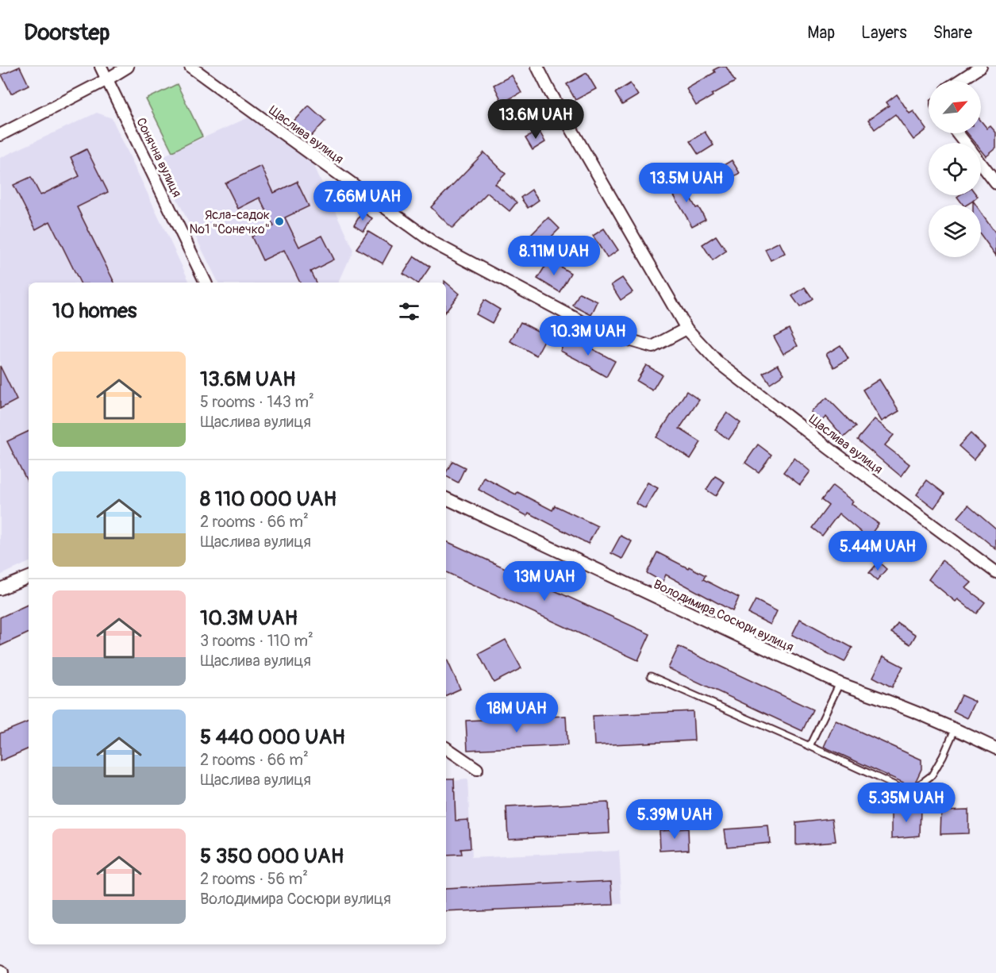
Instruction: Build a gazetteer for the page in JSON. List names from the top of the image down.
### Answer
{
  "streets": {
    "street": ["Щаслива вулиця", "Сонячна вулиця", "Володимира Сосюри вулиця"]
  },
  "places": ["Ясла-садок №1 \"Сонечко\""],
  "north": "top right",
  "page": {
    "header": "Doorstep",
    "nav": ["Map", "Layers", "Share"],
    "price": [
      "13.6M UAH",
      "13.5M UAH",
      "7.66M UAH",
      "8.11M UAH",
      "10.3M UAH",
      "5.44M UAH",
      "13M UAH",
      "18M UAH",
      "5.35M UAH",
      "5.39M UAH"
    ],
    "heading": "10 homes",
    "list": [
      {
        "name": "13.6M UAH",
        "note": "5 rooms · 143 m² · Щаслива вулиця"
      },
      {
        "name": "8 110 000 UAH",
        "note": "2 rooms · 66 m² · Щаслива вулиця"
      },
      {
        "name": "10.3M UAH",
        "note": "3 rooms · 110 m² · Щаслива вулиця"
      },
      {
        "name": "5 440 000 UAH",
        "note": "2 rooms · 66 m² · Щаслива вулиця"
      },
      {
        "name": "5 350 000 UAH",
        "note": "2 rooms · 56 m² · Володимира Сосюри вулиця"
      }
    ]
  }
}
